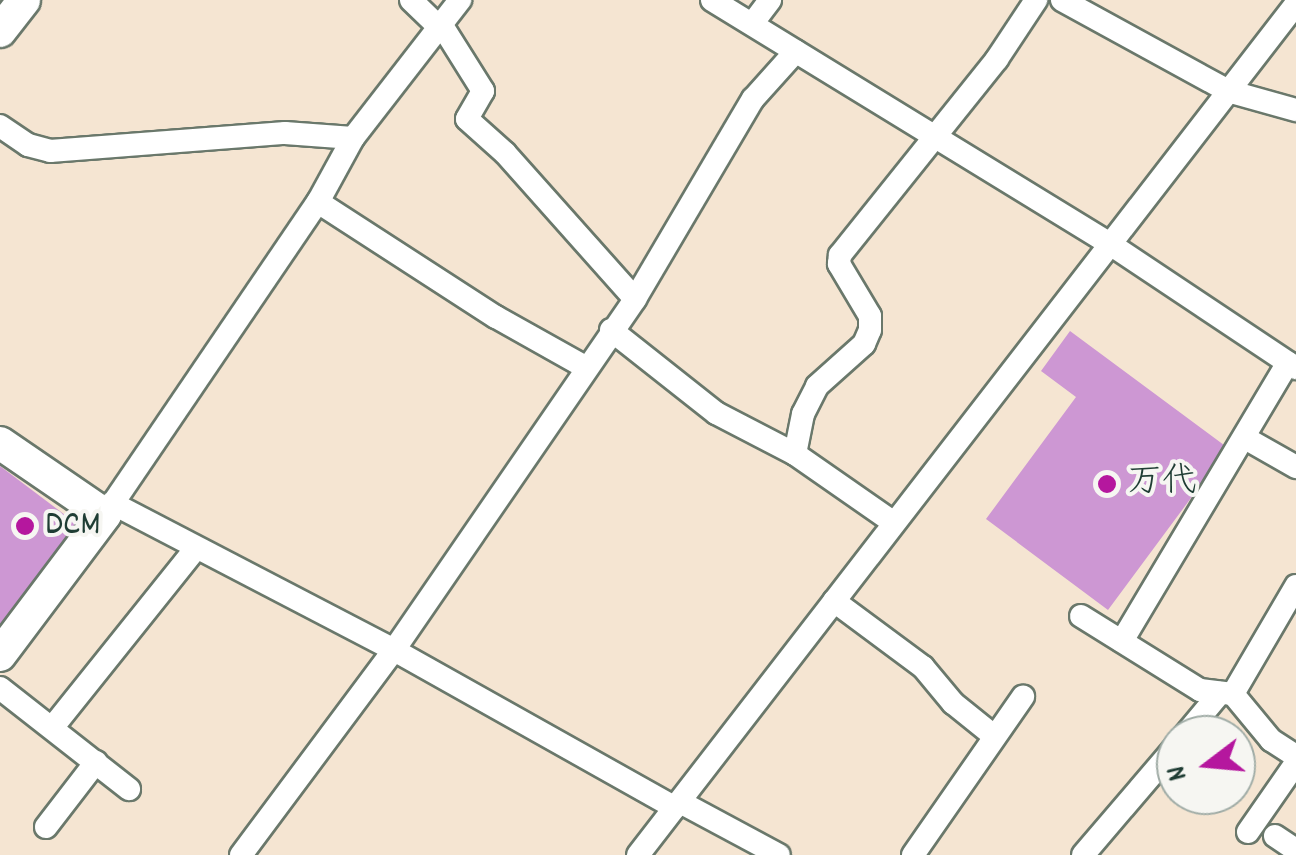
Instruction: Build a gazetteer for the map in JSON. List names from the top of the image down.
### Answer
{
  "places": ["万代", "DCM"],
  "north": "left"
}
